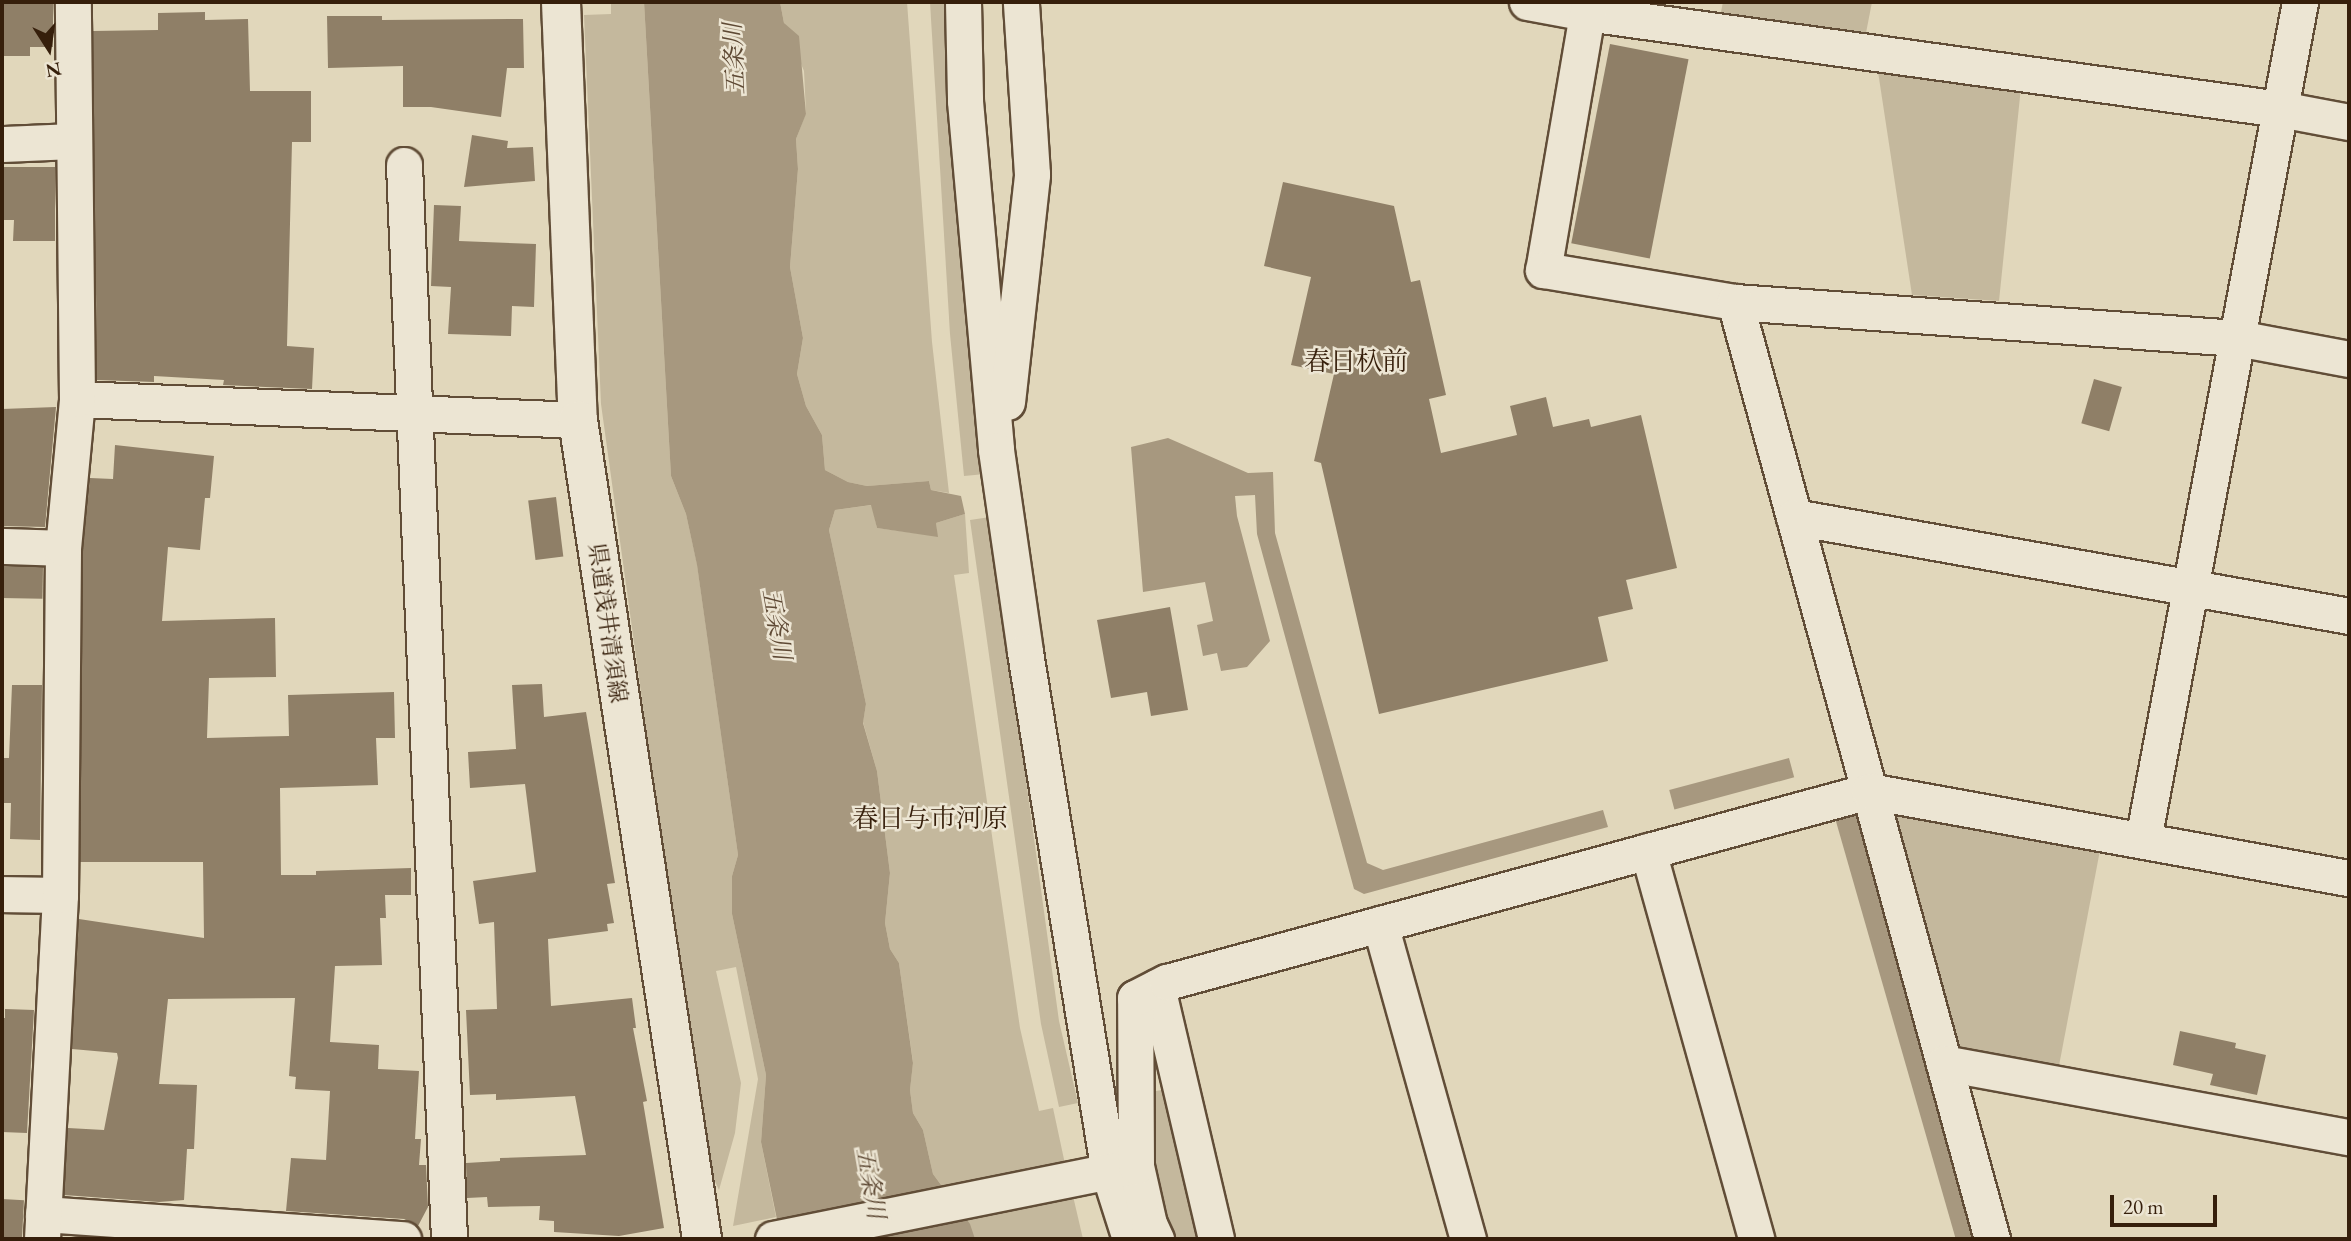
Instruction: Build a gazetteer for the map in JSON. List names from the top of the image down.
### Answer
{
  "streets": {
    "main road": ["県道浅井清須線"]
  },
  "districts": ["春日杁前", "春日与市河原"],
  "water": ["五条川"],
  "scale_bar": "20 m",
  "north": "bottom"
}
